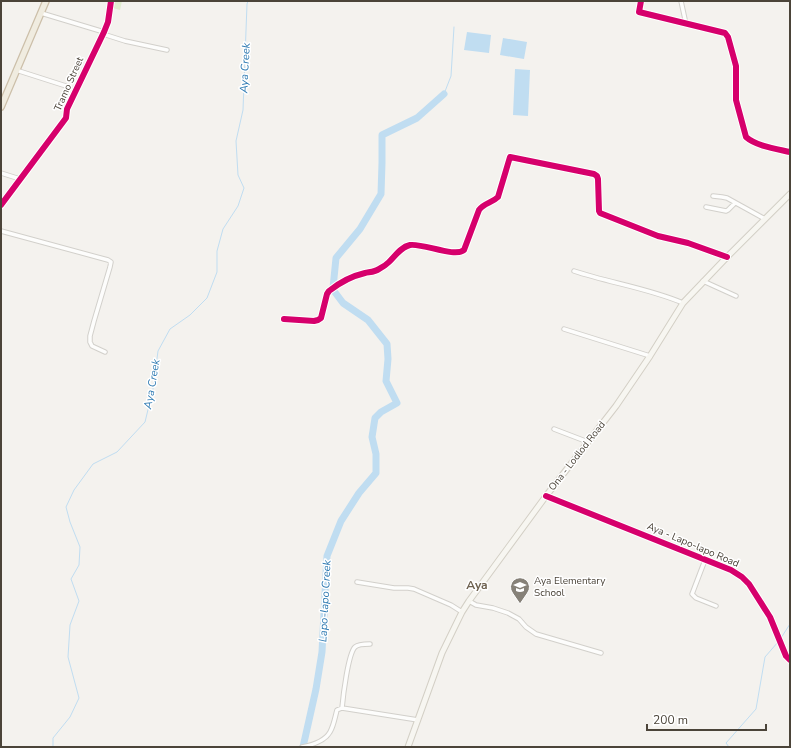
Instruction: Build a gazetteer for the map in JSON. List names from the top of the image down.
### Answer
{
  "streets": {
    "main road": ["Ona - Lodlod Road"],
    "street": ["Tramo Street", "Aya - Lapo-lapo Road"]
  },
  "crossings": [
    ["Ona - Lodlod Road", "Aya - Lapo-lapo Road"]
  ],
  "districts": ["Aya"],
  "water": ["Aya Creek", "Lapo-lapo Creek"],
  "places": {
    "school or university": ["Aya Elementary School"]
  },
  "scale_bar": "200 m"
}
